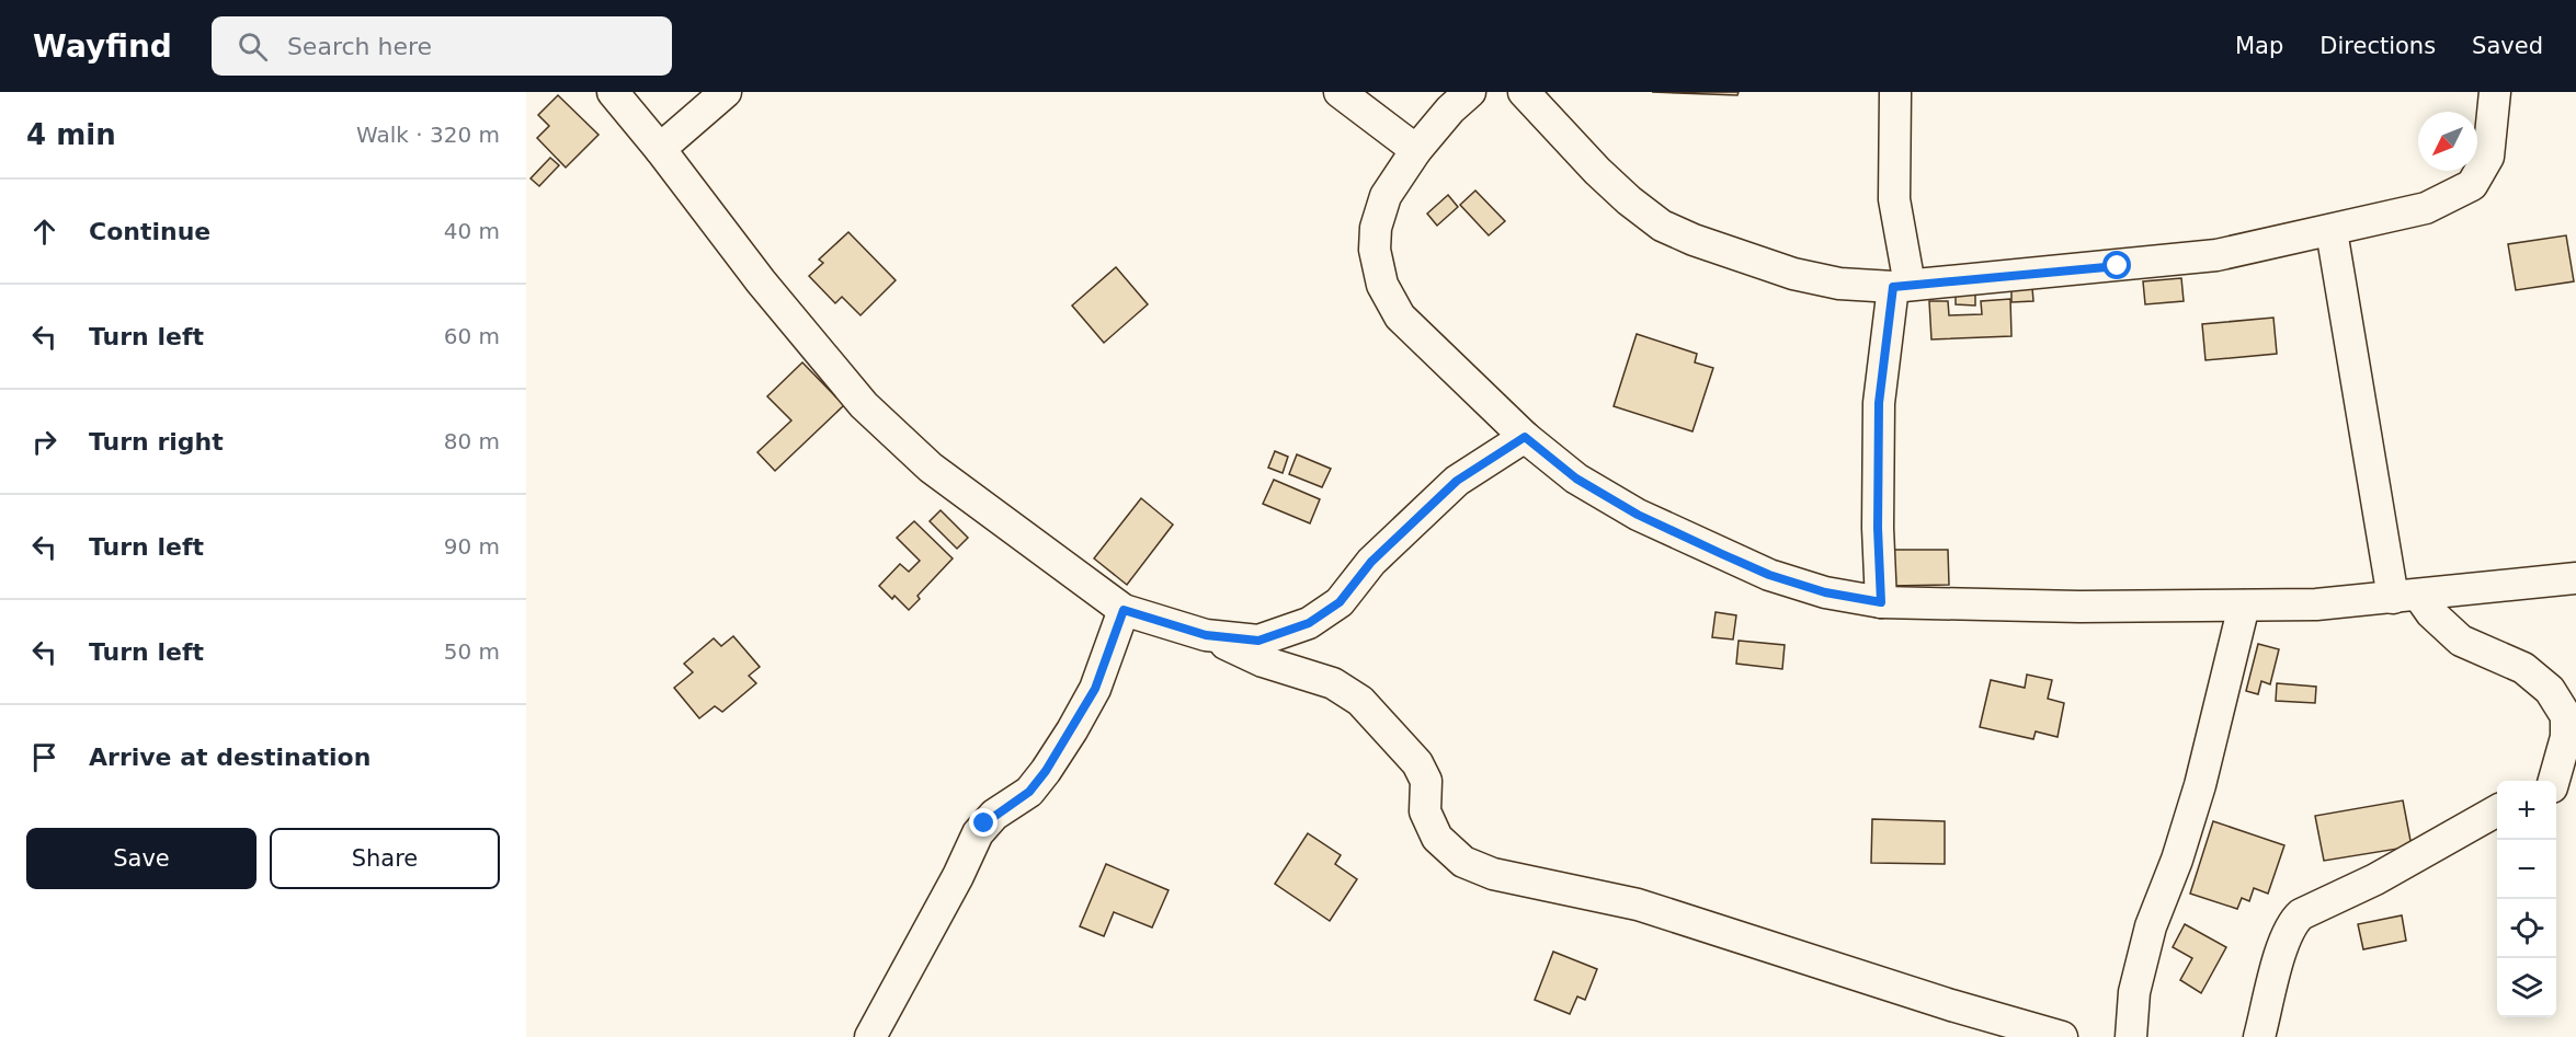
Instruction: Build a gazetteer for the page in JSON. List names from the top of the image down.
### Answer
{
  "north": "bottom left",
  "page": {
    "header": "Wayfind",
    "search": "Search here",
    "nav": ["Map", "Directions", "Saved"],
    "heading": ["4 min", "Walk · 320 m"],
    "list": [
      ["Continue", "40 m"],
      ["Turn left", "60 m"],
      ["Turn right", "80 m"],
      ["Turn left", "90 m"],
      ["Turn left", "50 m"],
      "Arrive at destination"
    ],
    "map_buttons": ["+", "−"],
    "buttons": ["Save", "Share"]
  }
}
